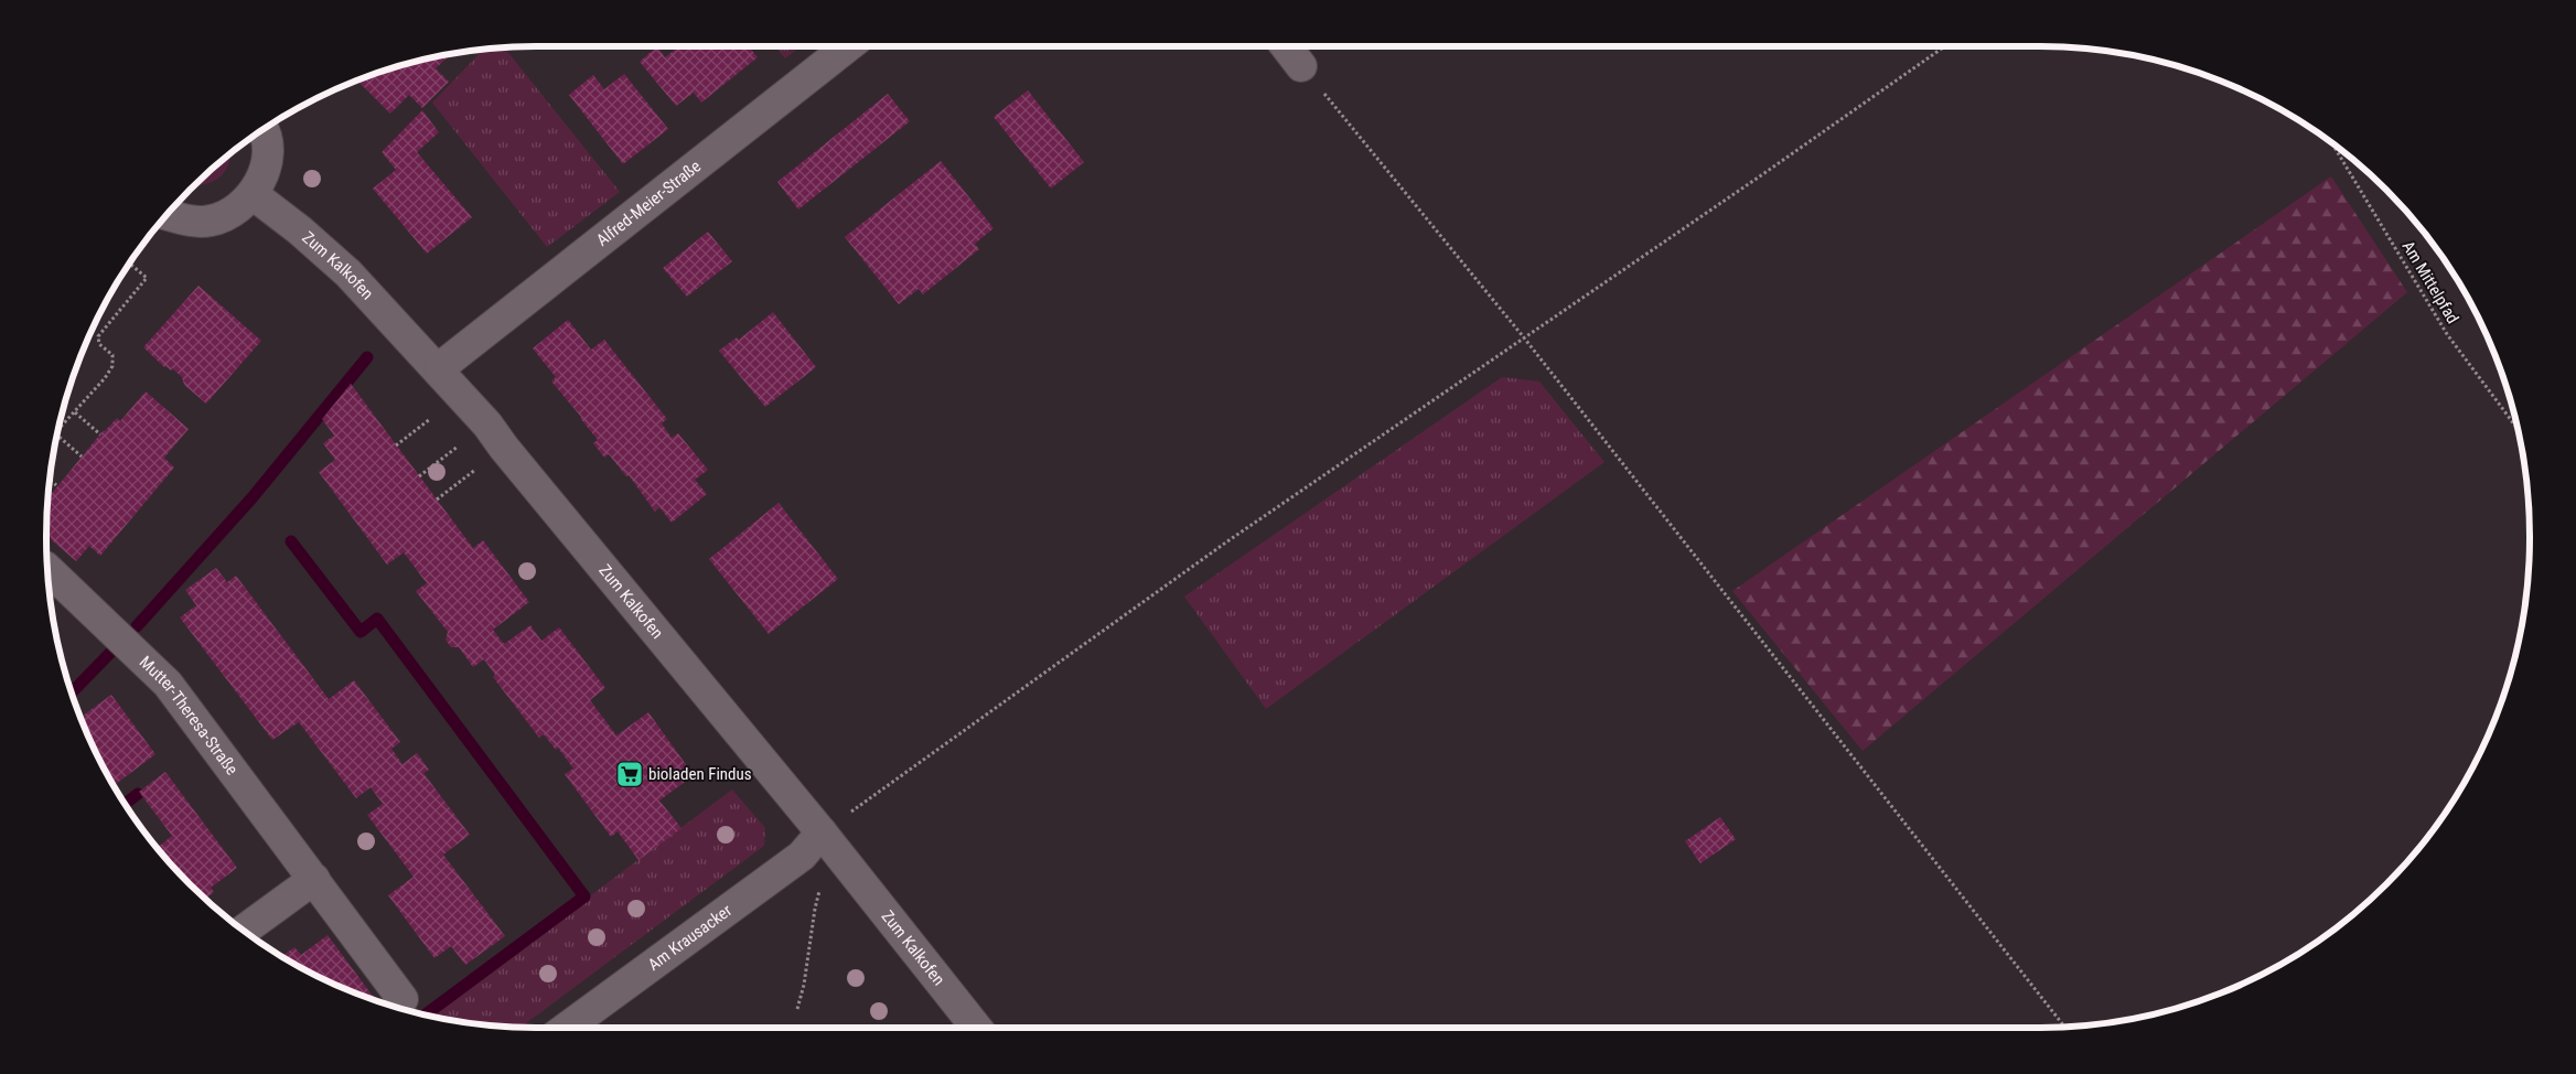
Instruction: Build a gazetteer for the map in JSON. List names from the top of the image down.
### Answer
{
  "streets": {
    "street": [
      "Alfred-Meier-Straße",
      "Zum Kalkofen",
      "Mutter-Theresa-Straße",
      "Am Krausacker"
    ],
    "path": ["Am Mittelpfad"]
  },
  "crossings": [
    ["Alfred-Meier-Straße", "Zum Kalkofen"],
    ["Zum Kalkofen", "Am Krausacker"]
  ],
  "places": {
    "supermarket": ["bioladen Findus"]
  }
}
